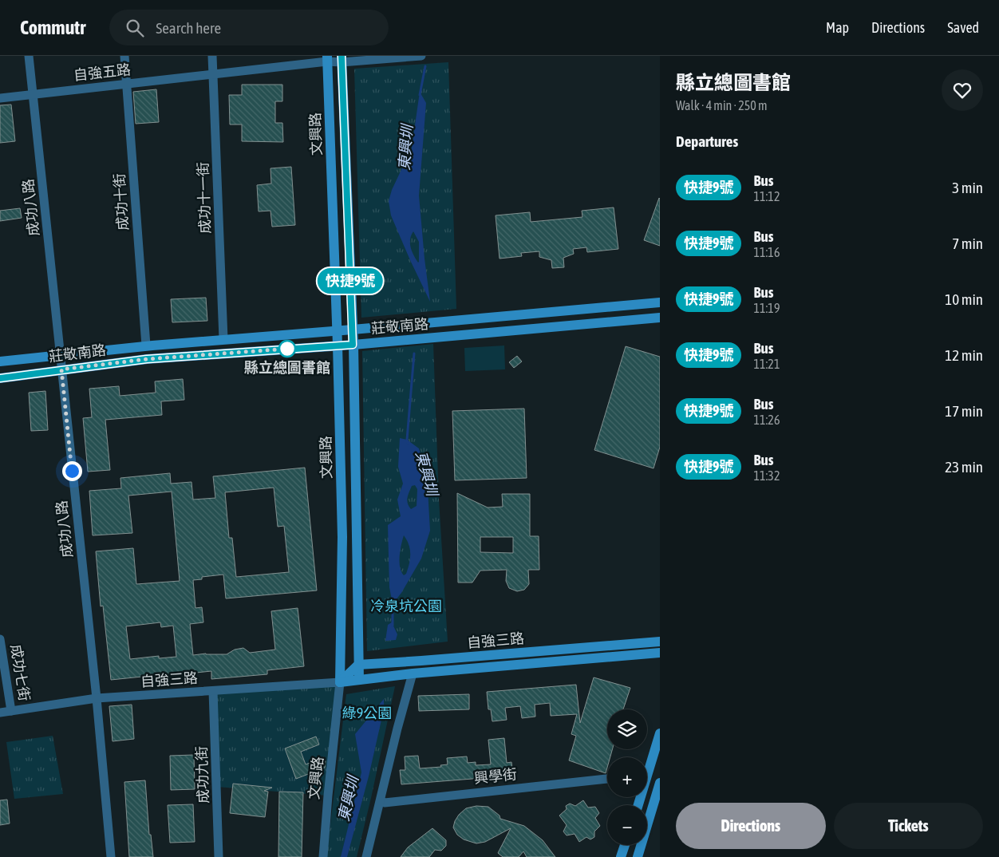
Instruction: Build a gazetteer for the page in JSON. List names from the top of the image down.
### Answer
{
  "streets": {
    "street": [
      "自強五路",
      "文興路",
      "成功十一街",
      "成功十街",
      "成功八路",
      "莊敬南路",
      "自強三路",
      "成功七街",
      "成功九街",
      "興學街"
    ]
  },
  "crossings": [
    ["自強五路", "文興路"],
    ["自強五路", "成功十一街"],
    ["自強五路", "成功十街"],
    ["自強五路", "成功八路"],
    ["文興路", "莊敬南路"],
    ["文興路", "自強三路"],
    ["成功十一街", "莊敬南路"],
    ["成功十街", "莊敬南路"],
    ["成功八路", "莊敬南路"],
    ["成功八路", "自強三路"],
    ["自強三路", "成功七街"],
    ["自強三路", "成功九街"]
  ],
  "water": ["東興圳"],
  "parks": ["冷泉坑公園", "綠9公園"],
  "places": ["縣立總圖書館"],
  "lines": ["bus line 快捷9號"],
  "page": {
    "header": "Commutr",
    "search": "Search here",
    "nav": ["Map", "Directions", "Saved"],
    "on_map": "快捷9號",
    "heading": [
      ["縣立總圖書館", "Walk · 4 min · 250 m"],
      "Departures"
    ],
    "list": [
      {
        "mark": "快捷9號",
        "name": "Bus",
        "note": "11:12",
        "value": "3 min"
      },
      {
        "mark": "快捷9號",
        "name": "Bus",
        "note": "11:16",
        "value": "7 min"
      },
      {
        "mark": "快捷9號",
        "name": "Bus",
        "note": "11:19",
        "value": "10 min"
      },
      {
        "mark": "快捷9號",
        "name": "Bus",
        "note": "11:21",
        "value": "12 min"
      },
      {
        "mark": "快捷9號",
        "name": "Bus",
        "note": "11:26",
        "value": "17 min"
      },
      {
        "mark": "快捷9號",
        "name": "Bus",
        "note": "11:32",
        "value": "23 min"
      }
    ],
    "map_buttons": ["+", "−"],
    "buttons": ["Directions", "Tickets"]
  }
}
